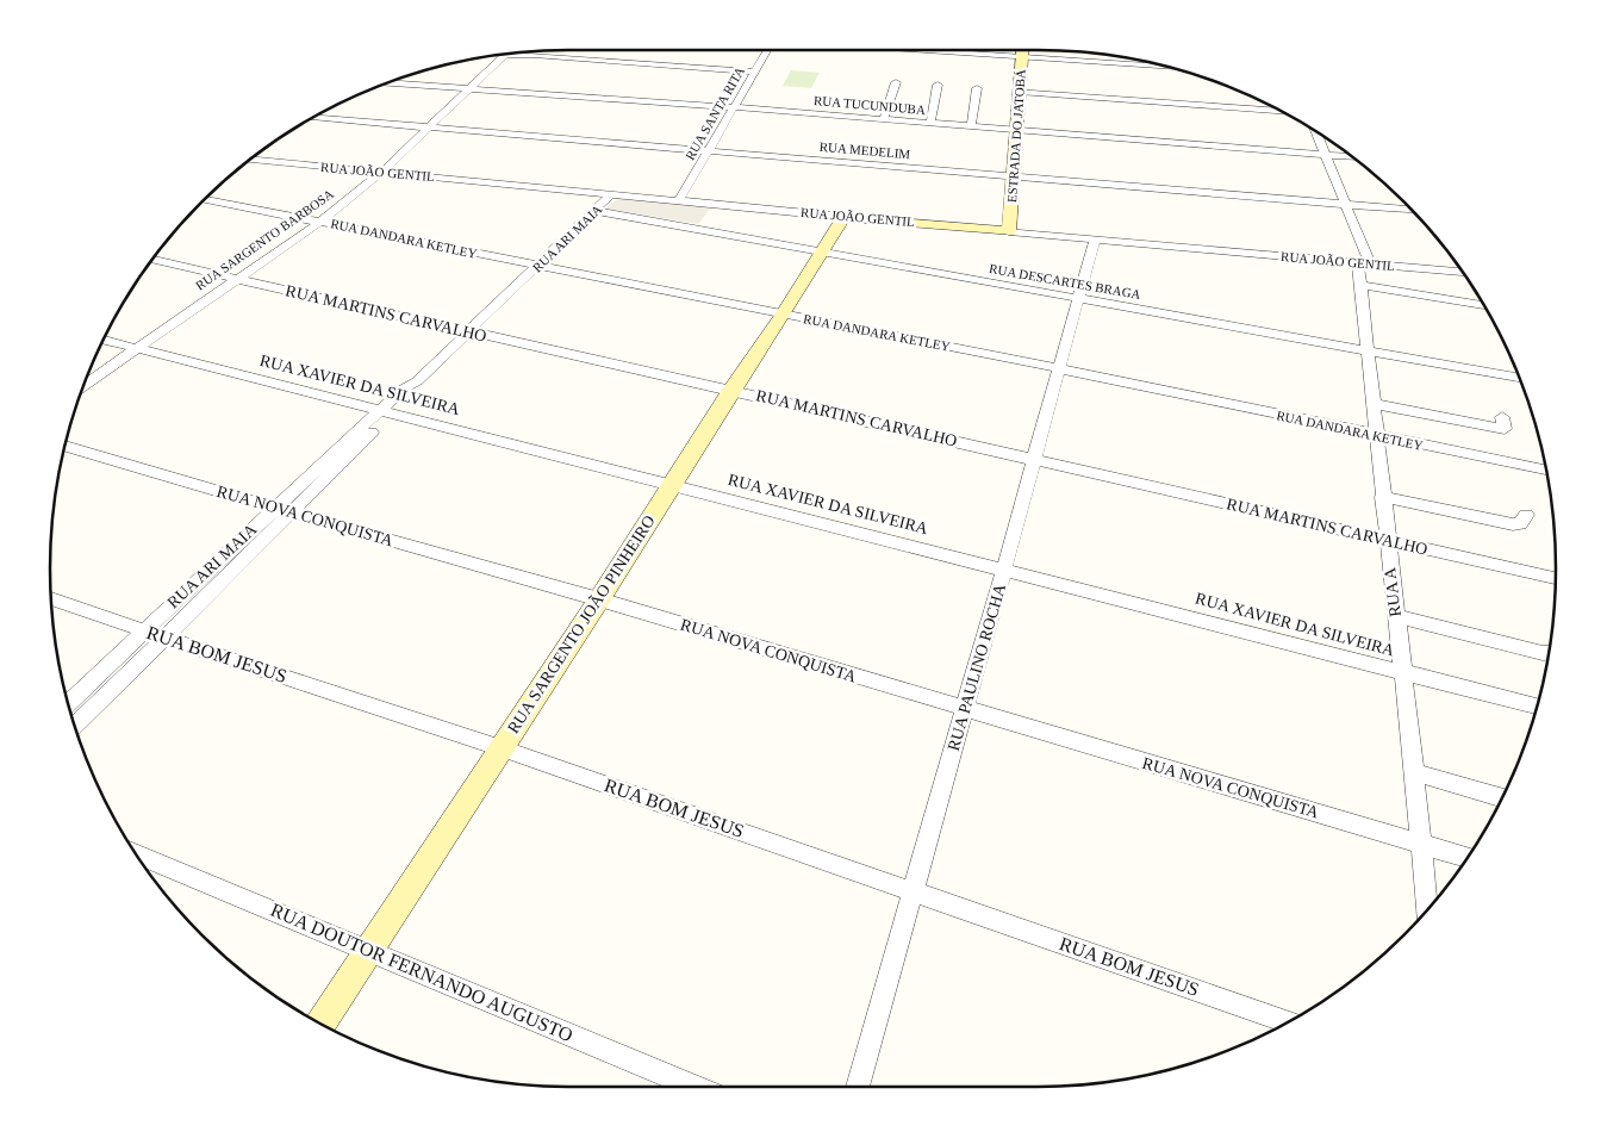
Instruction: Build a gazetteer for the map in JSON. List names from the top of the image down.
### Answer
{
  "streets": {
    "street": [
      "RUA TUCUNDUBA",
      "RUA SANTA RITA",
      "ESTRADA DO JATOBÁ",
      "RUA MEDELIM",
      "RUA JOÃO GENTIL",
      "RUA DANDARA KETLEY",
      "RUA ARI MAIA",
      "RUA SARGENTO BARBOSA",
      "RUA DESCARTES BRAGA",
      "RUA MARTINS CARVALHO",
      "RUA XAVIER DA SILVEIRA",
      "RUA NOVA CONQUISTA",
      "RUA A",
      "RUA SARGENTO JOÃO PINHEIRO",
      "RUA BOM JESUS",
      "RUA PAULINO ROCHA",
      "RUA DOUTOR FERNANDO AUGUSTO"
    ]
  },
  "crossings": [
    ["RUA TUCUNDUBA", "RUA SANTA RITA"],
    ["RUA TUCUNDUBA", "ESTRADA DO JATOBÁ"],
    ["RUA TUCUNDUBA", "RUA SARGENTO BARBOSA"],
    ["RUA TUCUNDUBA", "RUA A"],
    ["RUA SANTA RITA", "RUA MEDELIM"],
    ["RUA SANTA RITA", "RUA JOÃO GENTIL"],
    ["ESTRADA DO JATOBÁ", "RUA MEDELIM"],
    ["ESTRADA DO JATOBÁ", "RUA JOÃO GENTIL"],
    ["RUA MEDELIM", "RUA SARGENTO BARBOSA"],
    ["RUA MEDELIM", "RUA A"],
    ["RUA JOÃO GENTIL", "RUA ARI MAIA"],
    ["RUA JOÃO GENTIL", "RUA SARGENTO BARBOSA"],
    ["RUA JOÃO GENTIL", "RUA A"],
    ["RUA JOÃO GENTIL", "RUA SARGENTO JOÃO PINHEIRO"],
    ["RUA JOÃO GENTIL", "RUA PAULINO ROCHA"],
    ["RUA DANDARA KETLEY", "RUA ARI MAIA"],
    ["RUA DANDARA KETLEY", "RUA SARGENTO BARBOSA"],
    ["RUA DANDARA KETLEY", "RUA A"],
    ["RUA DANDARA KETLEY", "RUA SARGENTO JOÃO PINHEIRO"],
    ["RUA DANDARA KETLEY", "RUA PAULINO ROCHA"],
    ["RUA ARI MAIA", "RUA DESCARTES BRAGA"],
    ["RUA ARI MAIA", "RUA MARTINS CARVALHO"],
    ["RUA ARI MAIA", "RUA XAVIER DA SILVEIRA"],
    ["RUA ARI MAIA", "RUA NOVA CONQUISTA"],
    ["RUA ARI MAIA", "RUA BOM JESUS"],
    ["RUA SARGENTO BARBOSA", "RUA MARTINS CARVALHO"],
    ["RUA SARGENTO BARBOSA", "RUA XAVIER DA SILVEIRA"],
    ["RUA DESCARTES BRAGA", "RUA A"],
    ["RUA DESCARTES BRAGA", "RUA SARGENTO JOÃO PINHEIRO"],
    ["RUA DESCARTES BRAGA", "RUA PAULINO ROCHA"],
    ["RUA MARTINS CARVALHO", "RUA A"],
    ["RUA MARTINS CARVALHO", "RUA SARGENTO JOÃO PINHEIRO"],
    ["RUA MARTINS CARVALHO", "RUA PAULINO ROCHA"],
    ["RUA XAVIER DA SILVEIRA", "RUA A"],
    ["RUA XAVIER DA SILVEIRA", "RUA SARGENTO JOÃO PINHEIRO"],
    ["RUA XAVIER DA SILVEIRA", "RUA PAULINO ROCHA"],
    ["RUA NOVA CONQUISTA", "RUA A"],
    ["RUA NOVA CONQUISTA", "RUA SARGENTO JOÃO PINHEIRO"],
    ["RUA NOVA CONQUISTA", "RUA PAULINO ROCHA"],
    ["RUA SARGENTO JOÃO PINHEIRO", "RUA BOM JESUS"],
    ["RUA SARGENTO JOÃO PINHEIRO", "RUA DOUTOR FERNANDO AUGUSTO"],
    ["RUA BOM JESUS", "RUA PAULINO ROCHA"]
  ]
}
